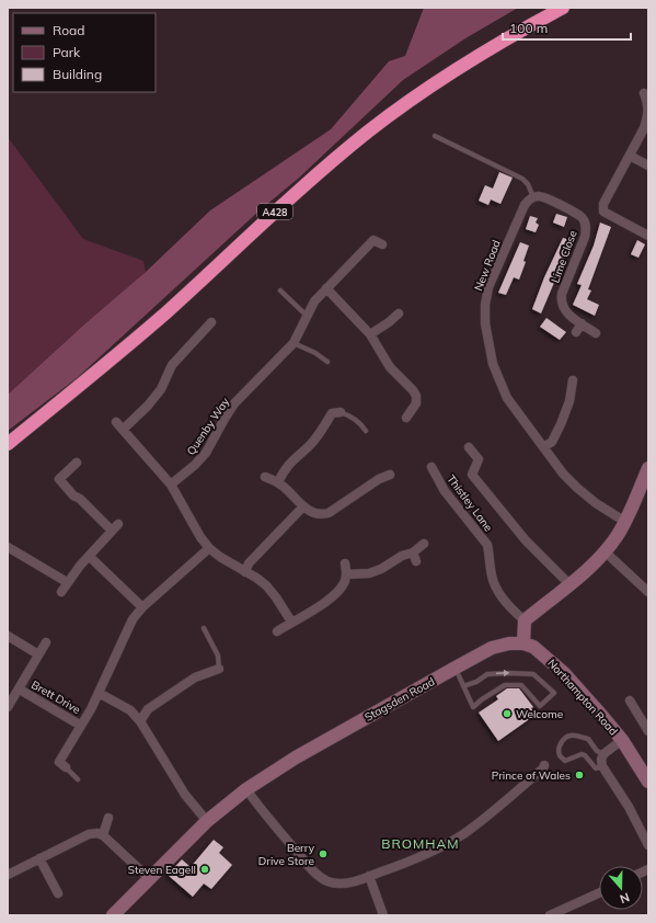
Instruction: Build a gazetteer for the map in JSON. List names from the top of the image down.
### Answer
{
  "streets": {
    "highway": ["A428"],
    "street": [
      "Lime Close",
      "New Road",
      "Quenby Way",
      "Thistley Lane",
      "Brett Drive",
      "Northampton Road",
      "Stagsden Road"
    ]
  },
  "crossings": [
    ["Lime Close", "New Road"],
    ["Northampton Road", "Stagsden Road"]
  ],
  "districts": ["BROMHAM"],
  "places": [
    "Welcome",
    "Prince of Wales",
    "Berry Drive Store",
    "Steven Eagell"
  ],
  "legend": ["Road", "Park", "Building"],
  "scale_bar": "100 m",
  "north": "bottom"
}
